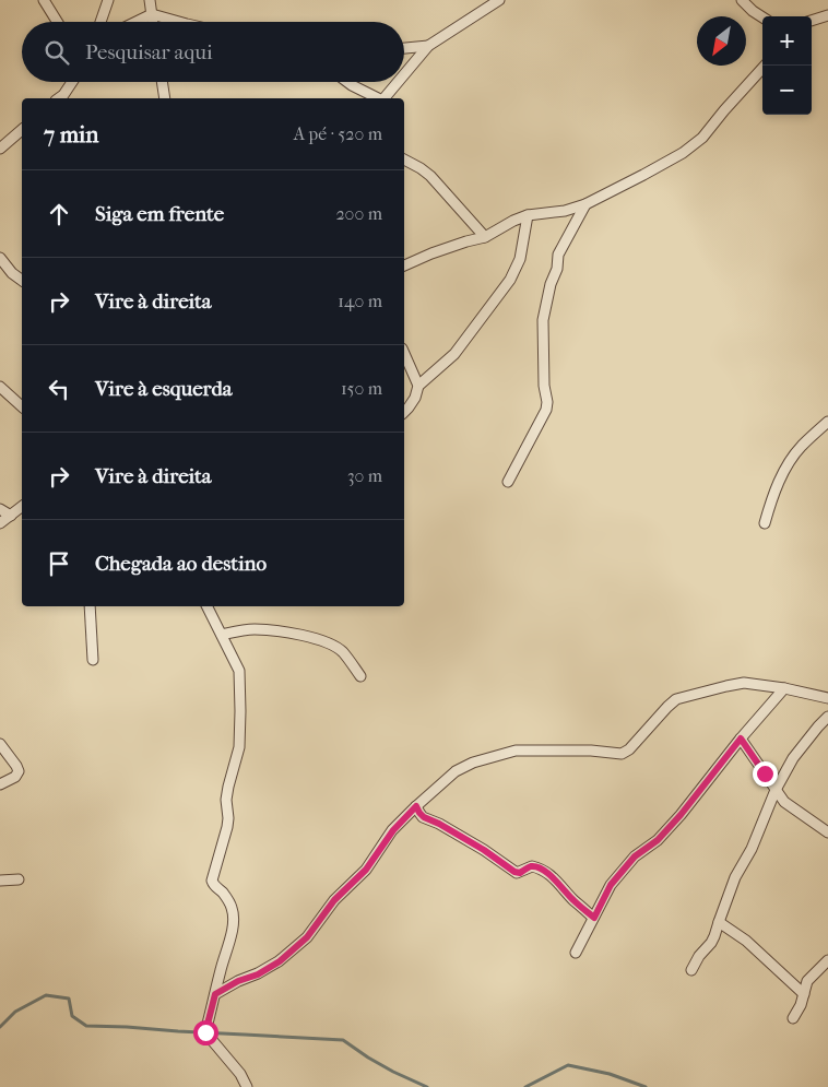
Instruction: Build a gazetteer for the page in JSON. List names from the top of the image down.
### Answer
{
  "north": "bottom left",
  "page": {
    "map_buttons": ["+", "−"],
    "search": "Pesquisar aqui",
    "heading": ["7 min", "A pé · 520 m"],
    "list": [
      ["Siga em frente", "200 m"],
      ["Vire à direita", "140 m"],
      ["Vire à esquerda", "150 m"],
      ["Vire à direita", "30 m"],
      "Chegada ao destino"
    ]
  }
}
